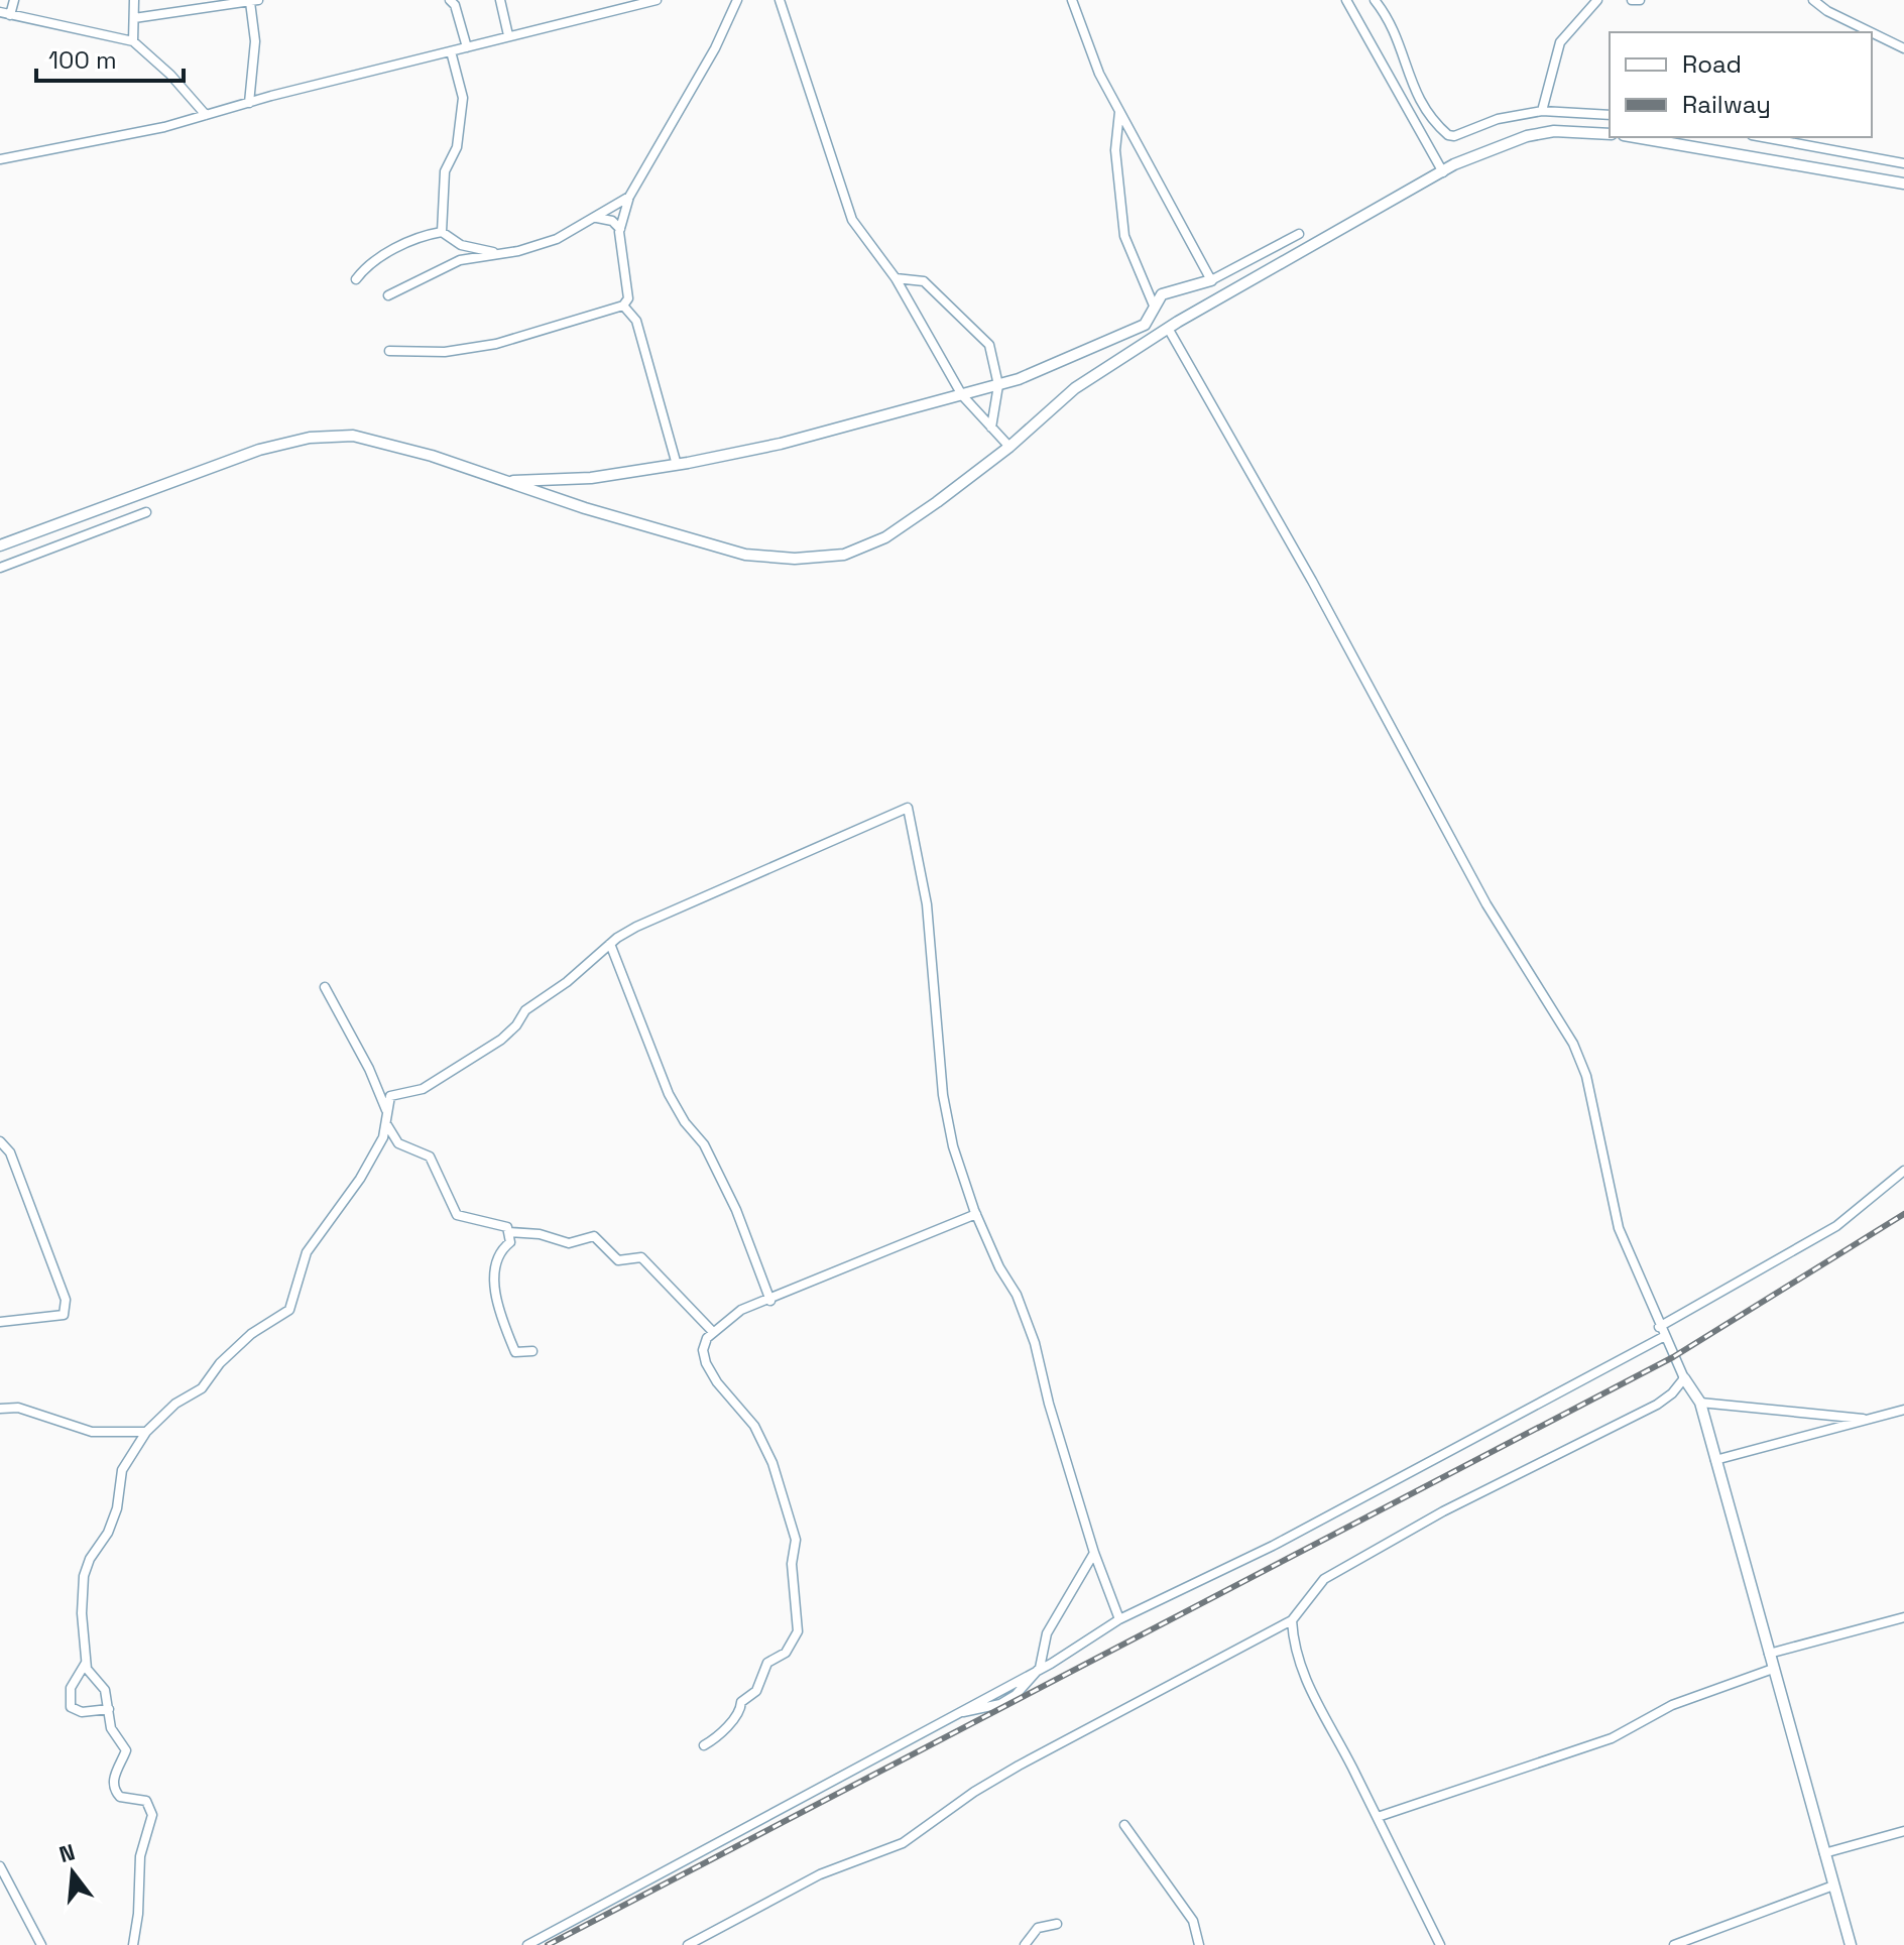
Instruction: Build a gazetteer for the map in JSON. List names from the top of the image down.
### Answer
{
  "legend": ["Road", "Railway"],
  "scale_bar": "100 m",
  "north": "top"
}
